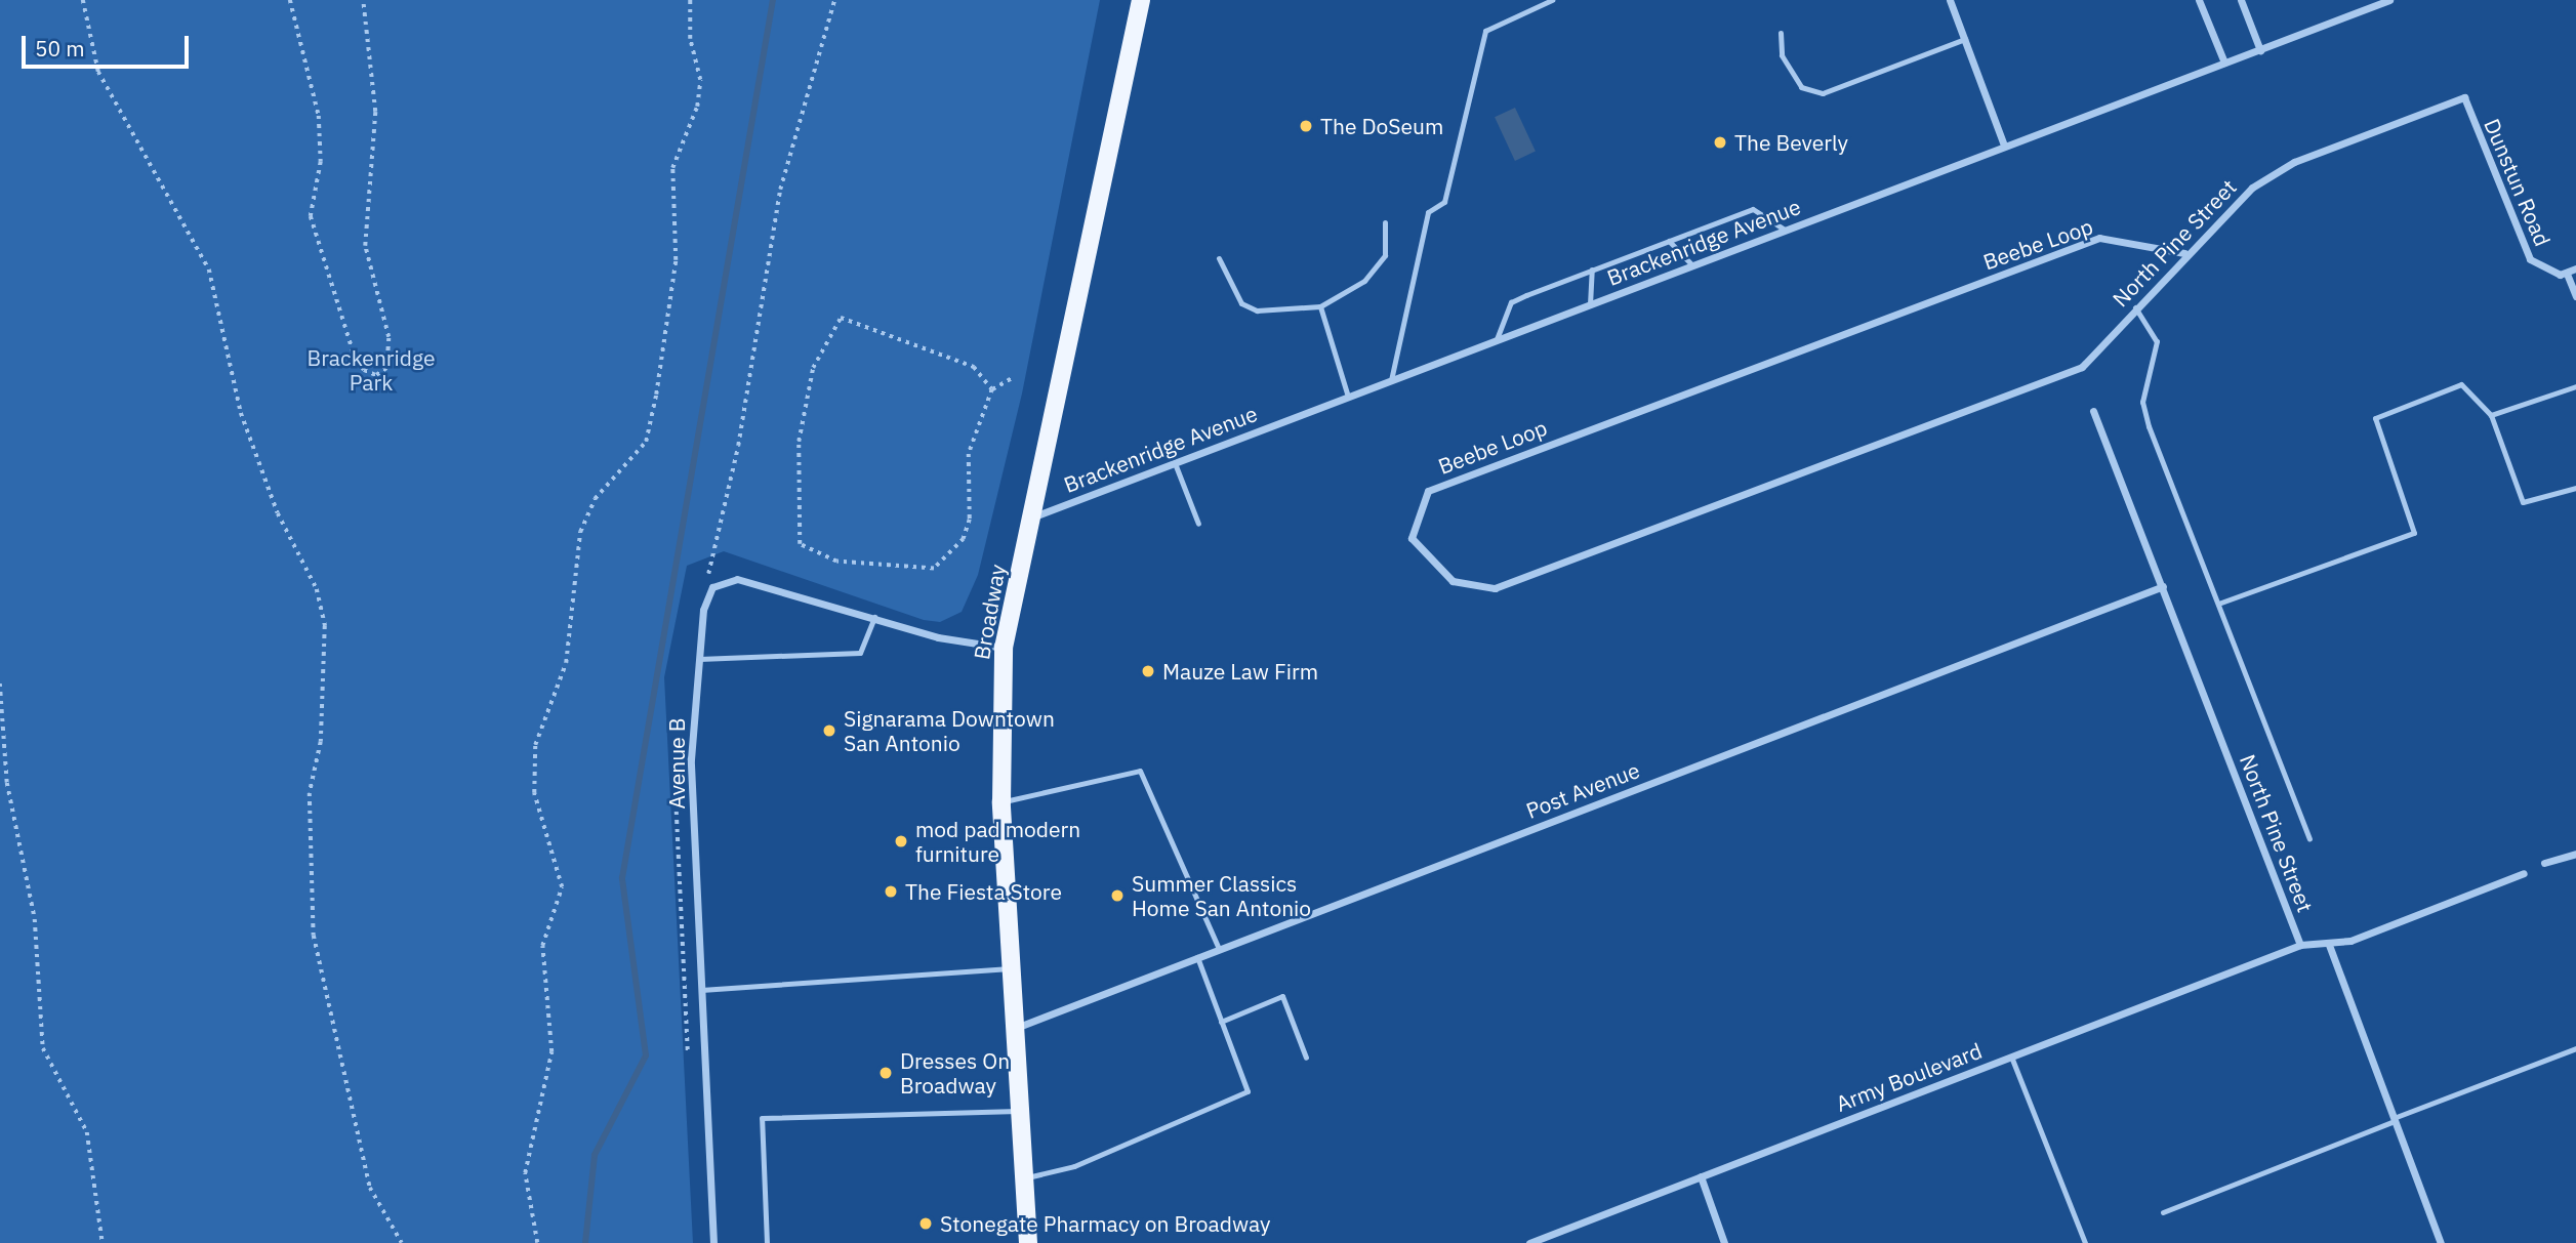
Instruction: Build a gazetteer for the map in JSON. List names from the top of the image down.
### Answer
{
  "streets": {
    "main road": ["Broadway"],
    "street": [
      "Dunstun Road",
      "Brackenridge Avenue",
      "North Pine Street",
      "Beebe Loop",
      "Avenue B",
      "Post Avenue",
      "Army Boulevard"
    ]
  },
  "crossings": [
    ["Dunstun Road", "North Pine Street"],
    ["Brackenridge Avenue", "Broadway"],
    ["North Pine Street", "Beebe Loop"],
    ["North Pine Street", "Post Avenue"],
    ["North Pine Street", "Army Boulevard"],
    ["Broadway", "Post Avenue"]
  ],
  "parks": ["Brackenridge Park"],
  "places": [
    "The DoSeum",
    "The Beverly",
    "Mauze Law Firm",
    "Signarama Downtown San Antonio",
    "mod pad modern furniture",
    "The Fiesta Store",
    "Summer Classics Home San Antonio",
    "Dresses On Broadway",
    "Stonegate Pharmacy on Broadway"
  ],
  "scale_bar": "50 m"
}
